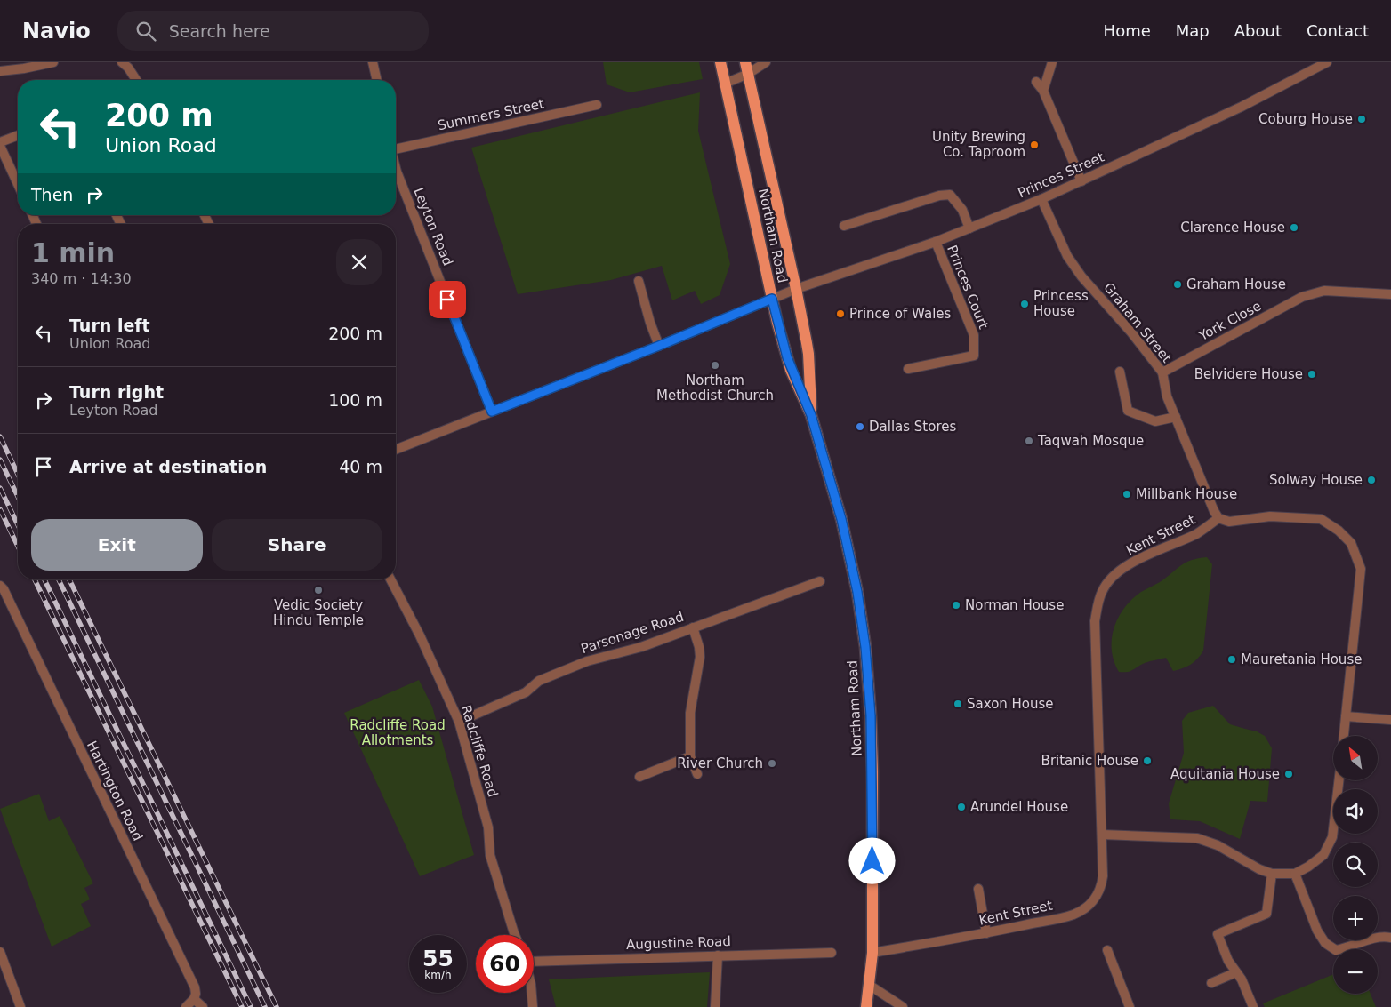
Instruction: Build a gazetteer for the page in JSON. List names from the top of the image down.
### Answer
{
  "streets": {
    "main road": ["Northam Road"],
    "street": [
      "Summers Street",
      "Princes Street",
      "Leyton Road",
      "Princes Court",
      "York Close",
      "Graham Street",
      "Kent Street",
      "Parsonage Road",
      "Radcliffe Road",
      "Hartington Road",
      "Augustine Road"
    ]
  },
  "crossings": [
    ["Princes Street", "Leyton Road"],
    ["Princes Street", "Northam Road"],
    ["Princes Street", "Princes Court"],
    ["Princes Street", "Graham Street"],
    ["Northam Road", "Kent Street"],
    ["York Close", "Graham Street"],
    ["Graham Street", "Kent Street"],
    ["Parsonage Road", "Radcliffe Road"]
  ],
  "parks": ["Radcliffe Road Allotments"],
  "places": [
    "Coburg House",
    "Unity Brewing Co. Taproom",
    "Clarence House",
    "Graham House",
    "Princess House",
    "Prince of Wales",
    "Northam Methodist Church",
    "Belvidere House",
    "Dallas Stores",
    "Taqwah Mosque",
    "Solway House",
    "Millbank House",
    "Vedic Society Hindu Temple",
    "Norman House",
    "Mauretania House",
    "Saxon House",
    "Britanic House",
    "River Church",
    "Aquitania House",
    "Arundel House"
  ],
  "north": "top left",
  "page": {
    "header": "Navio",
    "search": "Search here",
    "nav": [
      "Home",
      "Map",
      "About",
      "Contact"
    ],
    "turn": ["200 m", "Union Road"],
    "then": "Then",
    "heading": ["1 min", "340 m · 14:30"],
    "list": [
      {
        "name": "Turn left",
        "note": "Union Road",
        "value": "200 m"
      },
      {
        "name": "Turn right",
        "note": "Leyton Road",
        "value": "100 m"
      },
      {
        "name": "Arrive at destination",
        "value": "40 m"
      }
    ],
    "buttons": ["Exit", "Share"],
    "map_buttons": ["+", "−"],
    "speed": "55 km/h",
    "limit": "60"
  }
}
